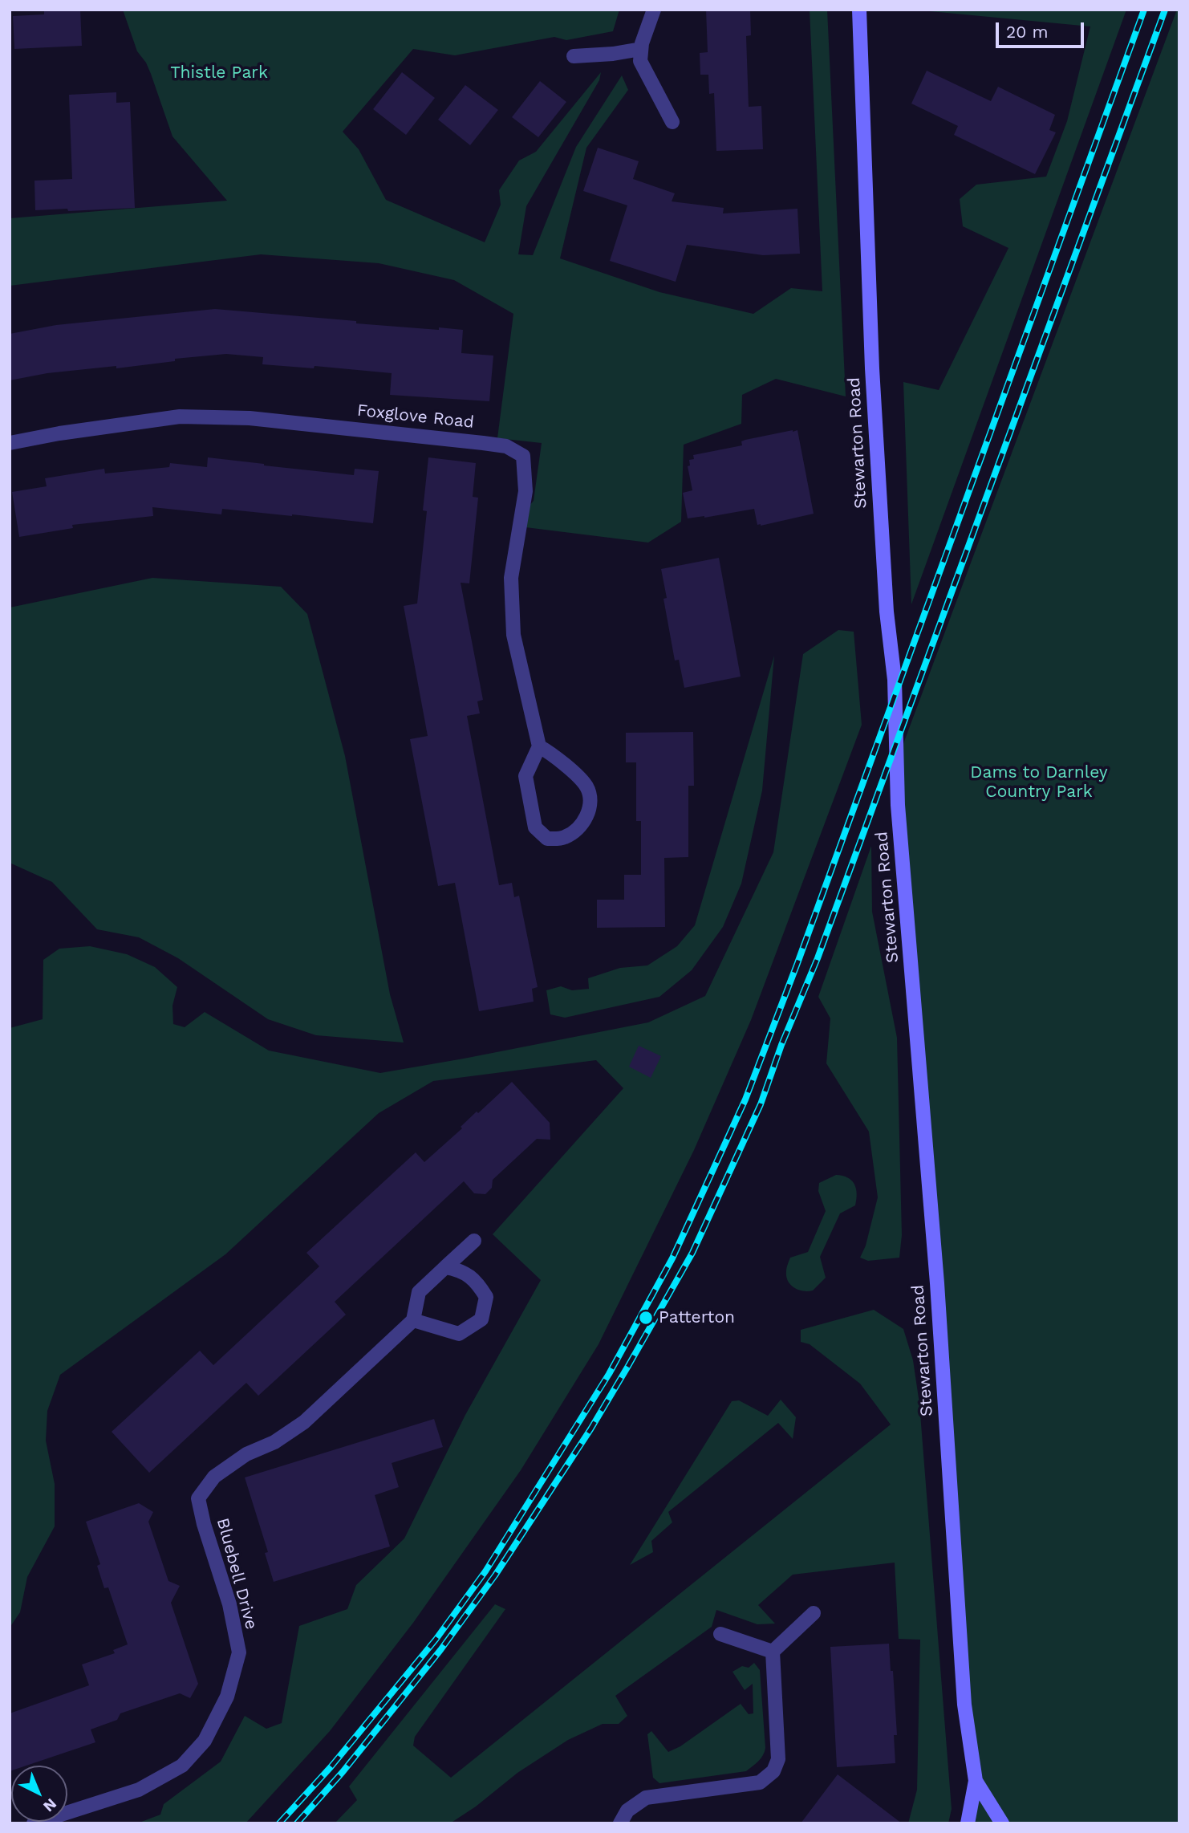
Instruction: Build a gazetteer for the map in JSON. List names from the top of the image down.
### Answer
{
  "streets": {
    "main road": ["Stewarton Road"],
    "street": ["Foxglove Road", "Bluebell Drive"]
  },
  "parks": ["Thistle Park", "Dams to Darnley Country Park"],
  "places": ["Patterton"],
  "scale_bar": "20 m",
  "north": "bottom right"
}
